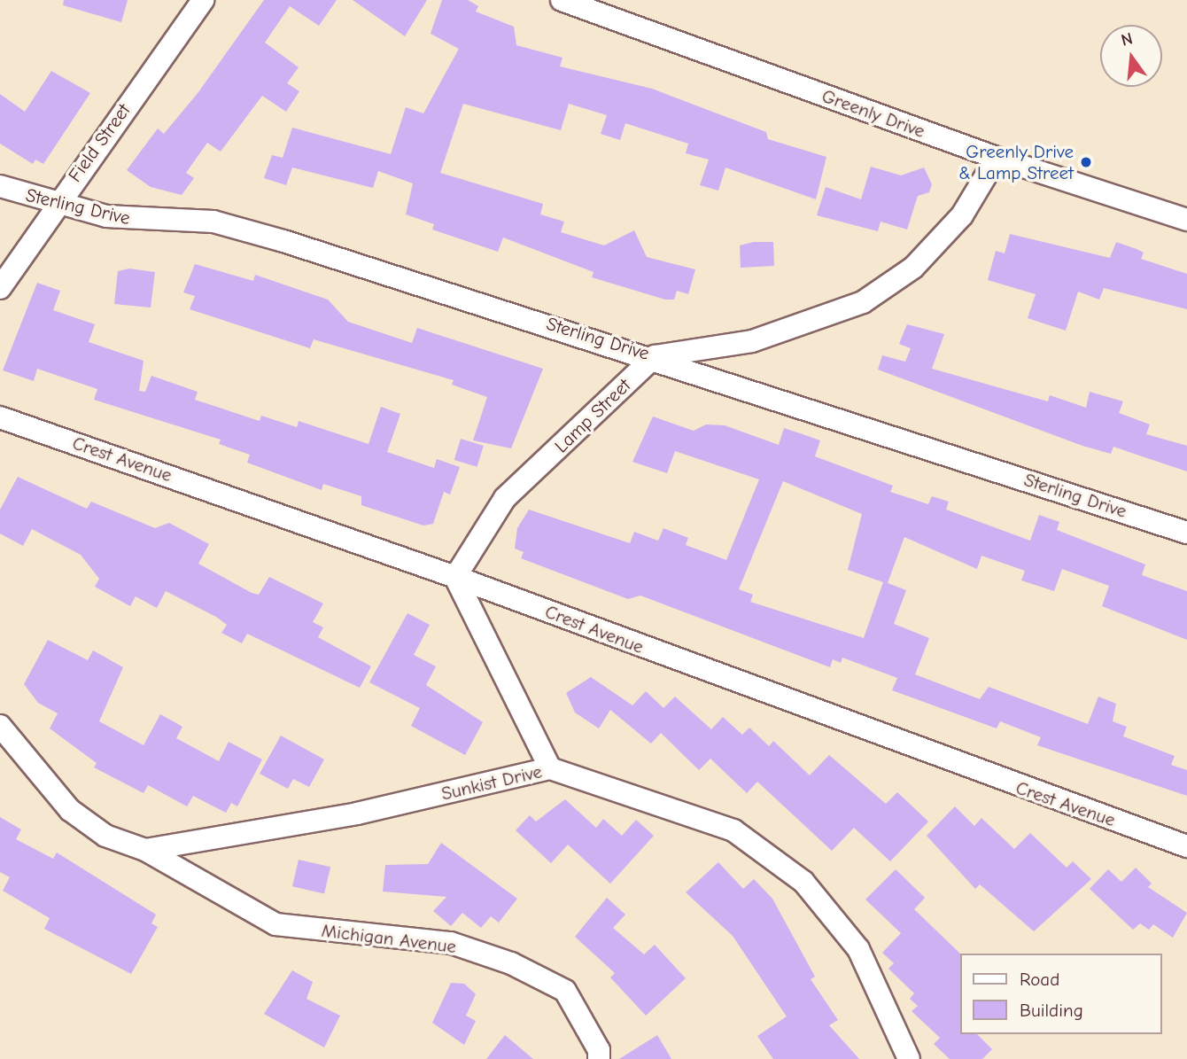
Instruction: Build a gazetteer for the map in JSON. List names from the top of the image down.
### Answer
{
  "streets": {
    "street": [
      "Greenly Drive",
      "Field Street",
      "Sterling Drive",
      "Lamp Street",
      "Crest Avenue",
      "Sunkist Drive",
      "Michigan Avenue"
    ]
  },
  "crossings": [
    ["Field Street", "Sterling Drive"],
    ["Sterling Drive", "Lamp Street"],
    ["Lamp Street", "Crest Avenue"],
    ["Sunkist Drive", "Michigan Avenue"]
  ],
  "places": ["Greenly Drive & Lamp Street"],
  "legend": ["Road", "Building"],
  "north": "top"
}
